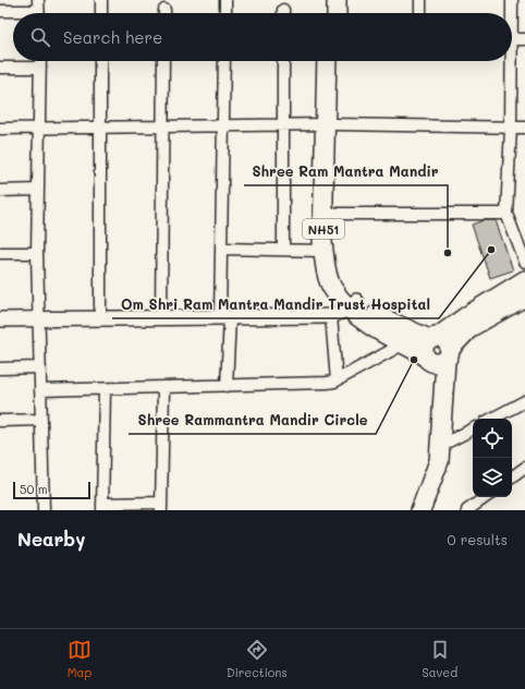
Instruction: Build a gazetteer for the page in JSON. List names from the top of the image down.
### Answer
{
  "streets": {
    "main road": ["NH51"]
  },
  "places": ["Om Shri Ram Mantra Mandir Trust Hospital", "Shree Ram Mantra Mandir", "Shree Rammantra Mandir Circle"],
  "scale_bar": "50 m",
  "page": {
    "search": "Search here",
    "scale": "50 m",
    "heading": ["Nearby", "0 results"],
    "nav": ["Map", "Directions", "Saved"]
  }
}
